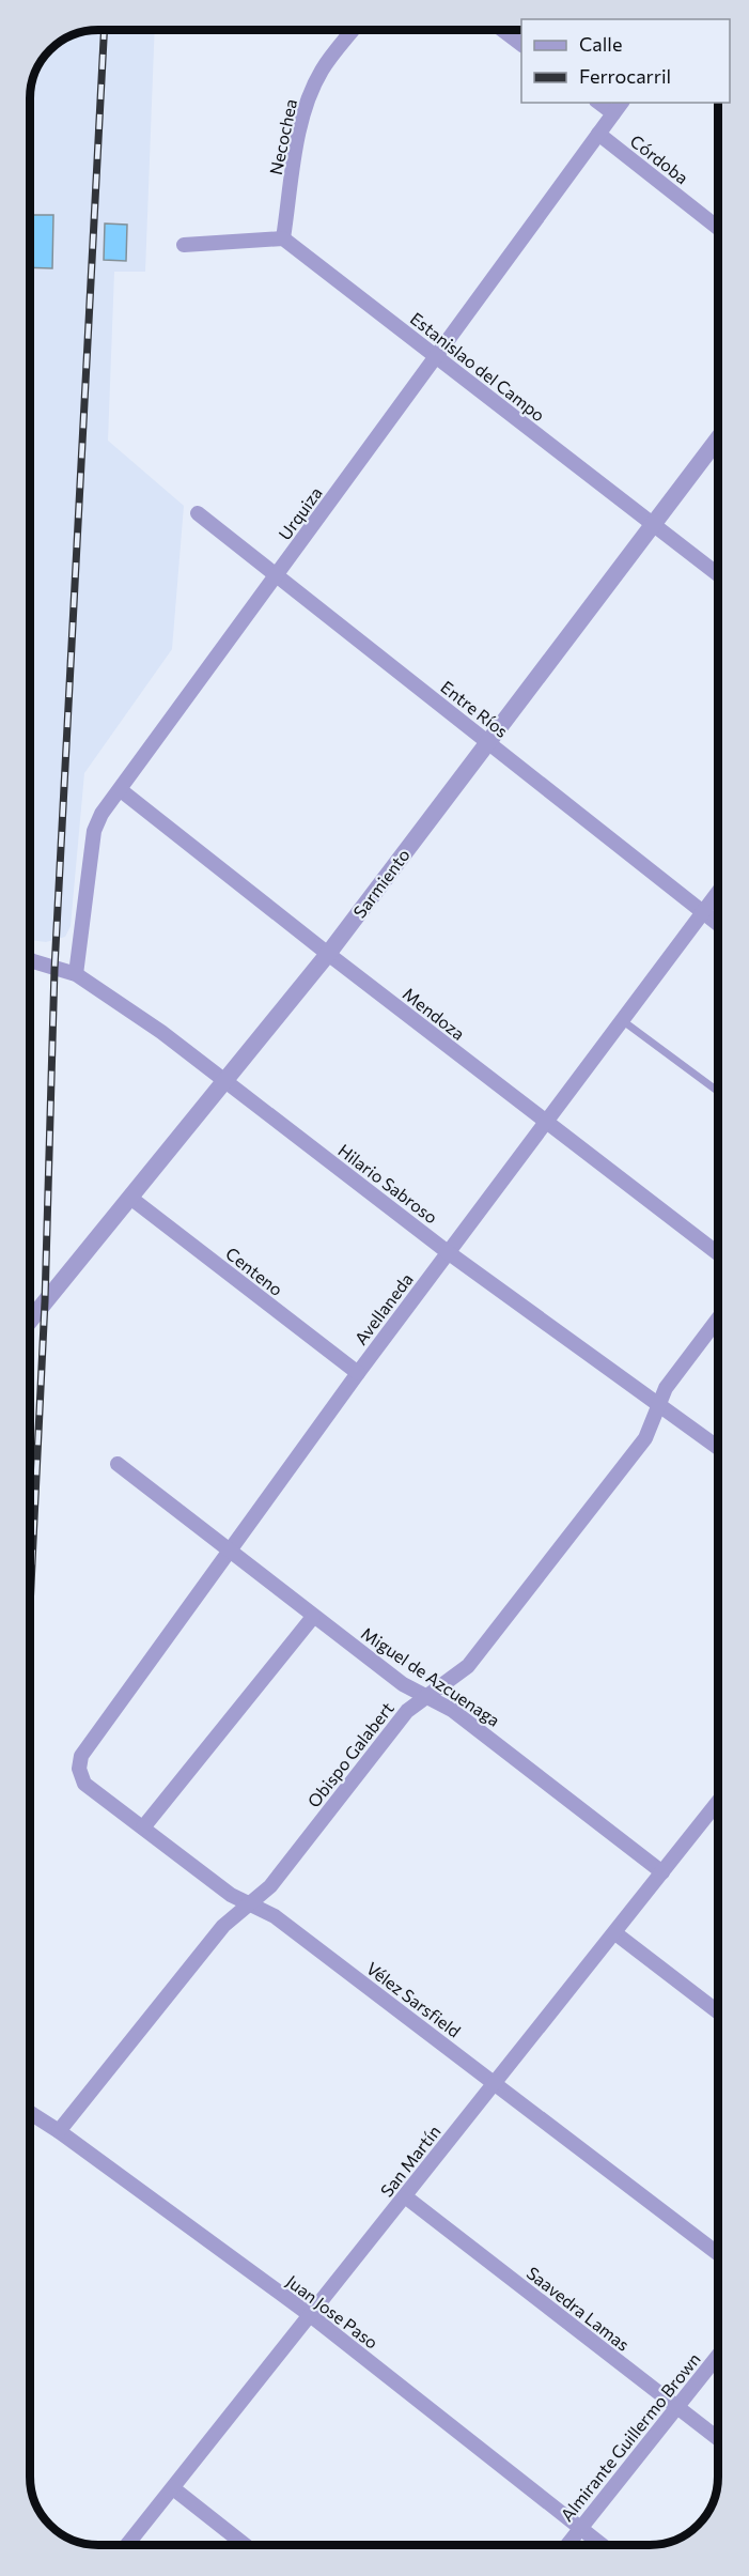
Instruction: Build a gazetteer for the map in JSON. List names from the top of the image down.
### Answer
{
  "streets": {
    "street": [
      "Necochea",
      "Córdoba",
      "Estanislao del Campo",
      "Urquiza",
      "Entre Ríos",
      "Sarmiento",
      "Mendoza",
      "Hilario Sabroso",
      "Centeno",
      "Avellaneda",
      "Miguel de Azcuenaga",
      "Obispo Galabert",
      "Vélez Sarsfield",
      "San Martín",
      "Saavedra Lamas",
      "Juan Jose Paso",
      "Almirante Guillermo Brown"
    ]
  },
  "crossings": [
    ["Necochea", "Estanislao del Campo"],
    ["Córdoba", "Urquiza"],
    ["Estanislao del Campo", "Urquiza"],
    ["Estanislao del Campo", "Sarmiento"],
    ["Urquiza", "Entre Ríos"],
    ["Urquiza", "Mendoza"],
    ["Urquiza", "Hilario Sabroso"],
    ["Entre Ríos", "Sarmiento"],
    ["Entre Ríos", "Avellaneda"],
    ["Sarmiento", "Mendoza"],
    ["Sarmiento", "Hilario Sabroso"],
    ["Sarmiento", "Centeno"],
    ["Mendoza", "Avellaneda"],
    ["Hilario Sabroso", "Avellaneda"],
    ["Hilario Sabroso", "Obispo Galabert"],
    ["Centeno", "Avellaneda"],
    ["Avellaneda", "Miguel de Azcuenaga"],
    ["Avellaneda", "Vélez Sarsfield"],
    ["Miguel de Azcuenaga", "Obispo Galabert"],
    ["Miguel de Azcuenaga", "San Martín"],
    ["Obispo Galabert", "Vélez Sarsfield"],
    ["Obispo Galabert", "Juan Jose Paso"],
    ["Vélez Sarsfield", "San Martín"],
    ["San Martín", "Saavedra Lamas"],
    ["San Martín", "Juan Jose Paso"],
    ["Saavedra Lamas", "Almirante Guillermo Brown"],
    ["Juan Jose Paso", "Almirante Guillermo Brown"]
  ],
  "legend": ["Calle", "Ferrocarril"]
}
